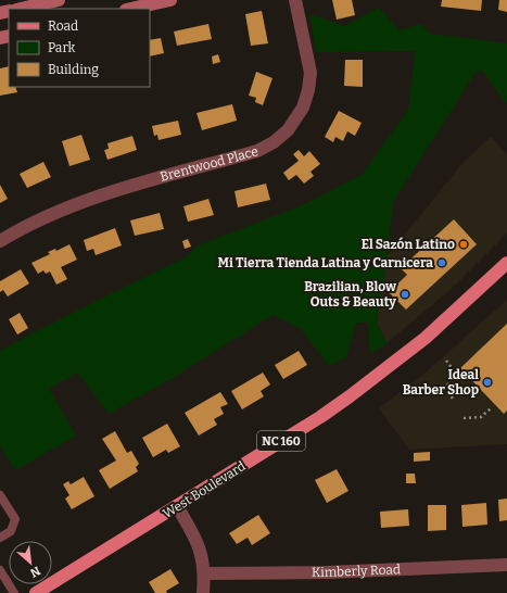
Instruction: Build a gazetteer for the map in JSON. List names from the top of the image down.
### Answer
{
  "streets": {
    "main road": ["NC 160", "West Boulevard"],
    "street": ["Brentwood Place", "Kimberly Road"]
  },
  "places": [
    "El Sazón Latino",
    "Mi Tierra Tienda Latina y Carnicera",
    "Brazilian, Blow Outs & Beauty",
    "Ideal Barber Shop"
  ],
  "legend": ["Road", "Park", "Building"],
  "north": "bottom right"
}
